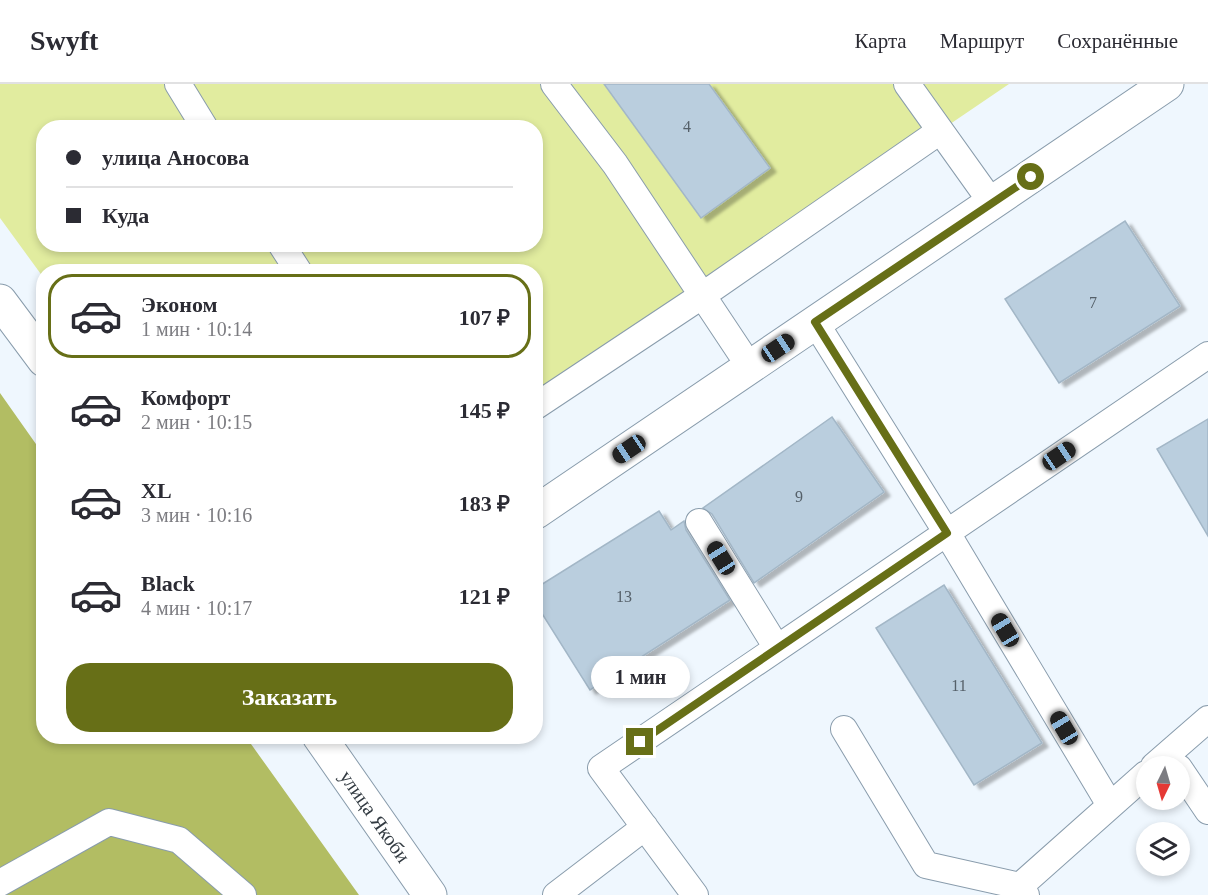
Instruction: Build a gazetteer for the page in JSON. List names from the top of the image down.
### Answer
{
  "streets": {
    "street": ["улица Якоби"]
  },
  "house_numbers": [
    "4",
    "7",
    "9",
    "13",
    "11"
  ],
  "north": "bottom",
  "page": {
    "header": "Swyft",
    "nav": ["Карта", "Маршрут", "Сохранённые"],
    "banner": ["улица Аносова", "Куда"],
    "list": [
      {
        "name": "Эконом",
        "note": "1 мин · 10:14",
        "value": "107 ₽"
      },
      {
        "name": "Комфорт",
        "note": "2 мин · 10:15",
        "value": "145 ₽"
      },
      {
        "name": "XL",
        "note": "3 мин · 10:16",
        "value": "183 ₽"
      },
      {
        "name": "Black",
        "note": "4 мин · 10:17",
        "value": "121 ₽"
      }
    ],
    "buttons": "Заказать",
    "bubble": "1 мин"
  }
}
